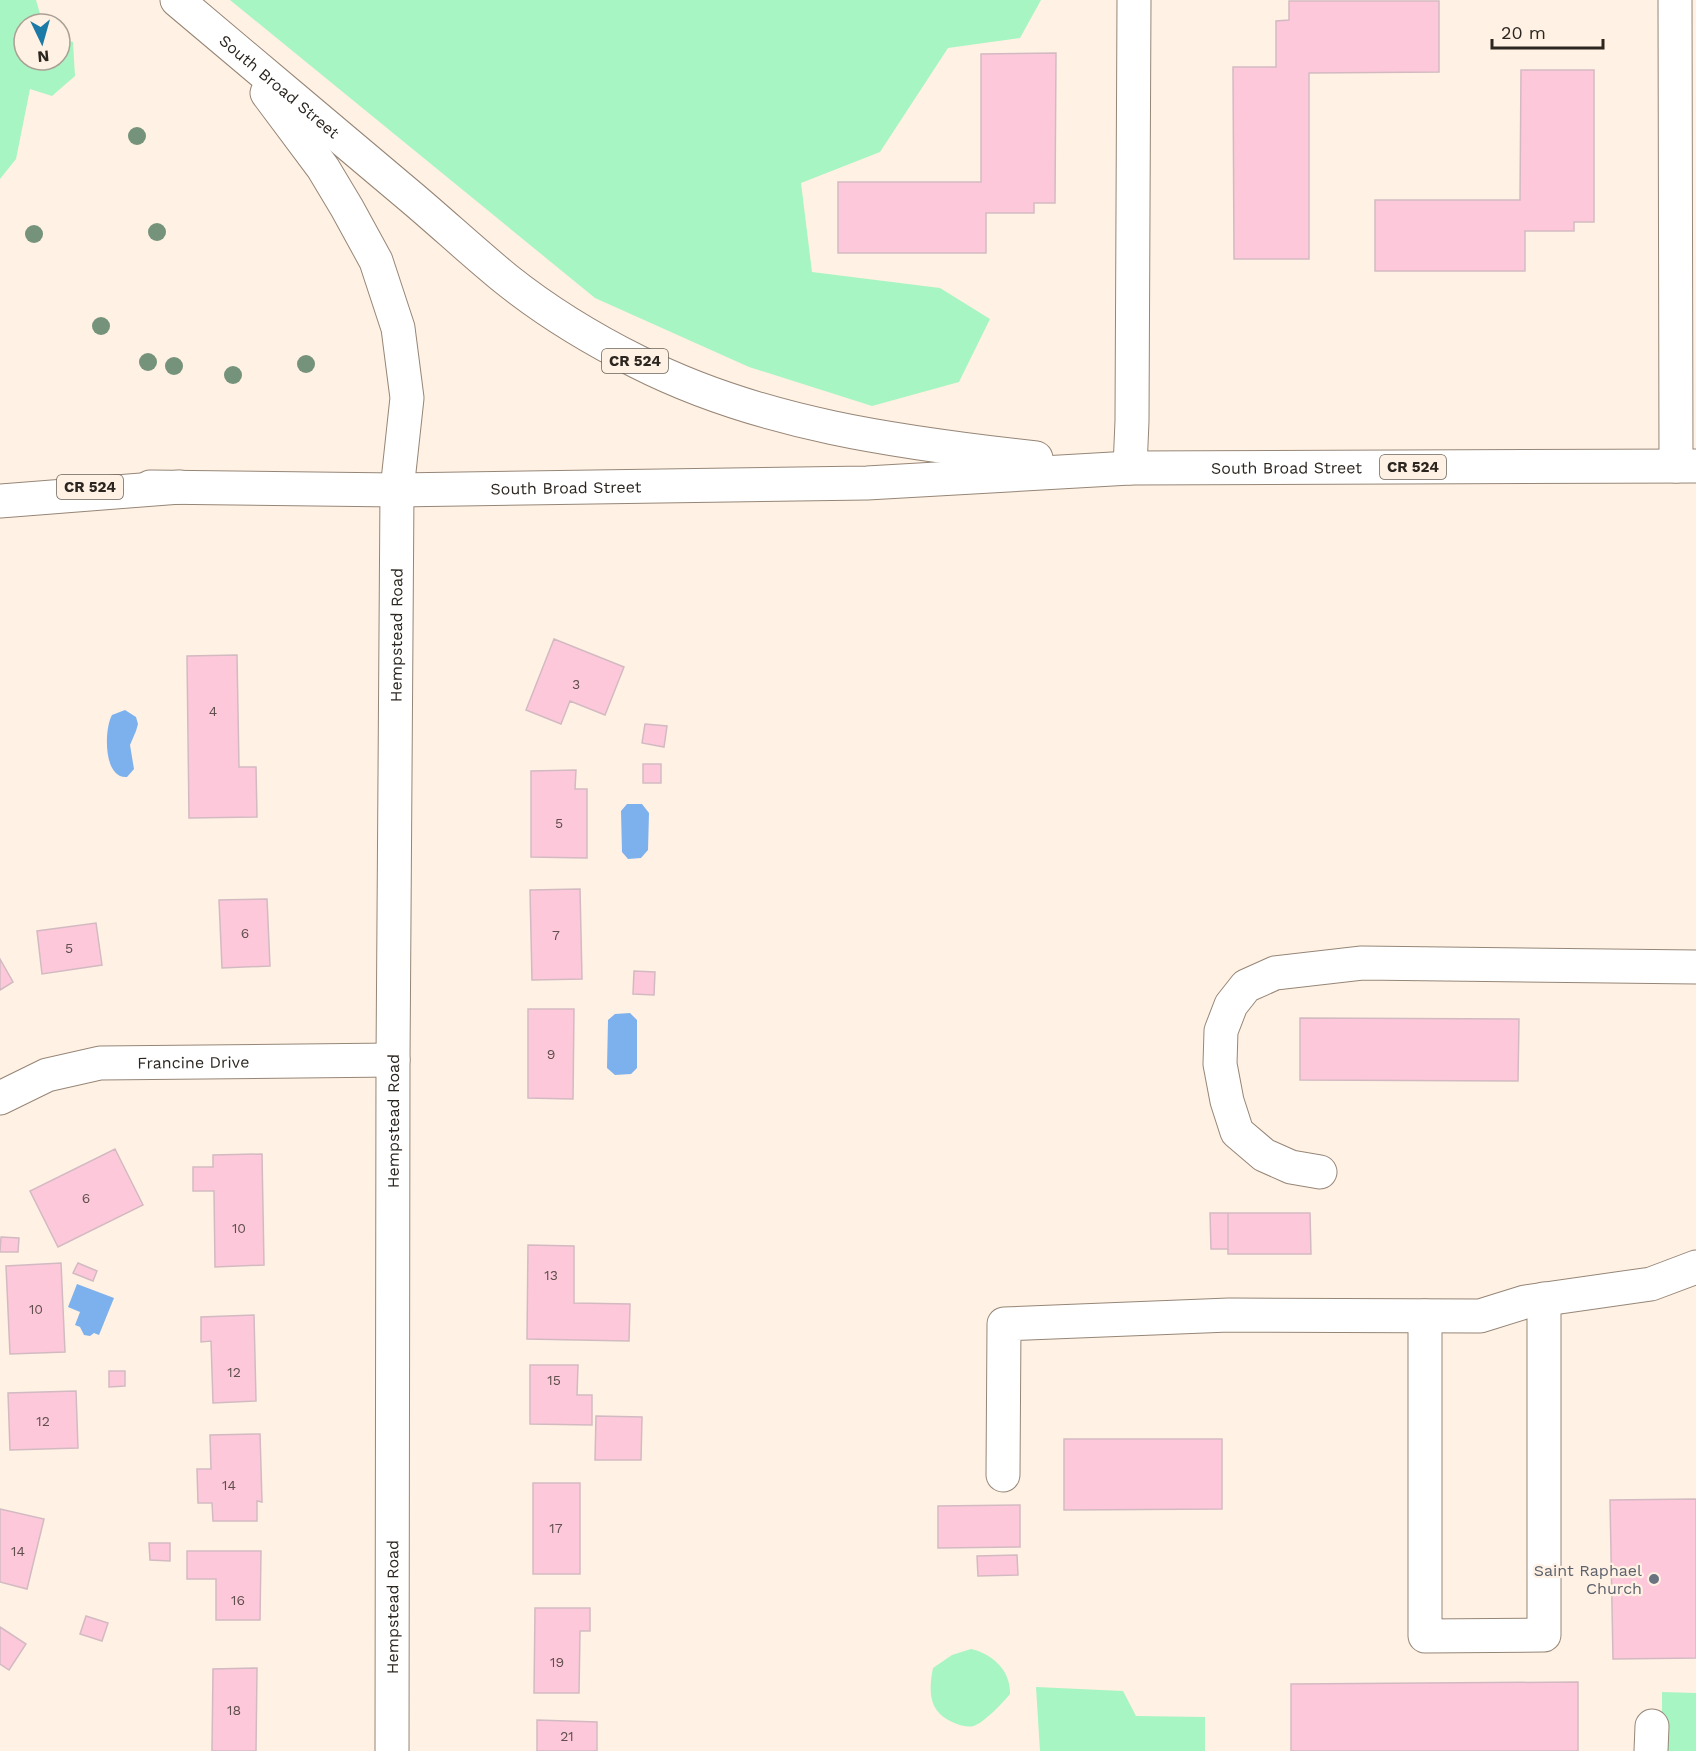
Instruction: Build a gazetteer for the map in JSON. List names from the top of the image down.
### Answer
{
  "streets": {
    "main road": [
      "South Broad Street",
      "CR 524",
      "Hempstead Road",
      "Francine Drive"
    ]
  },
  "crossings": [
    ["South Broad Street", "Hempstead Road"],
    ["Hempstead Road", "Francine Drive"]
  ],
  "places": ["Saint Raphael Church"],
  "house_numbers": [
    "3",
    "4",
    "5",
    "6",
    "7",
    "5",
    "9",
    "6",
    "10",
    "13",
    "10",
    "12",
    "15",
    "12",
    "14",
    "17",
    "14",
    "16",
    "19",
    "18",
    "21"
  ],
  "scale_bar": "20 m",
  "north": "bottom"
}
